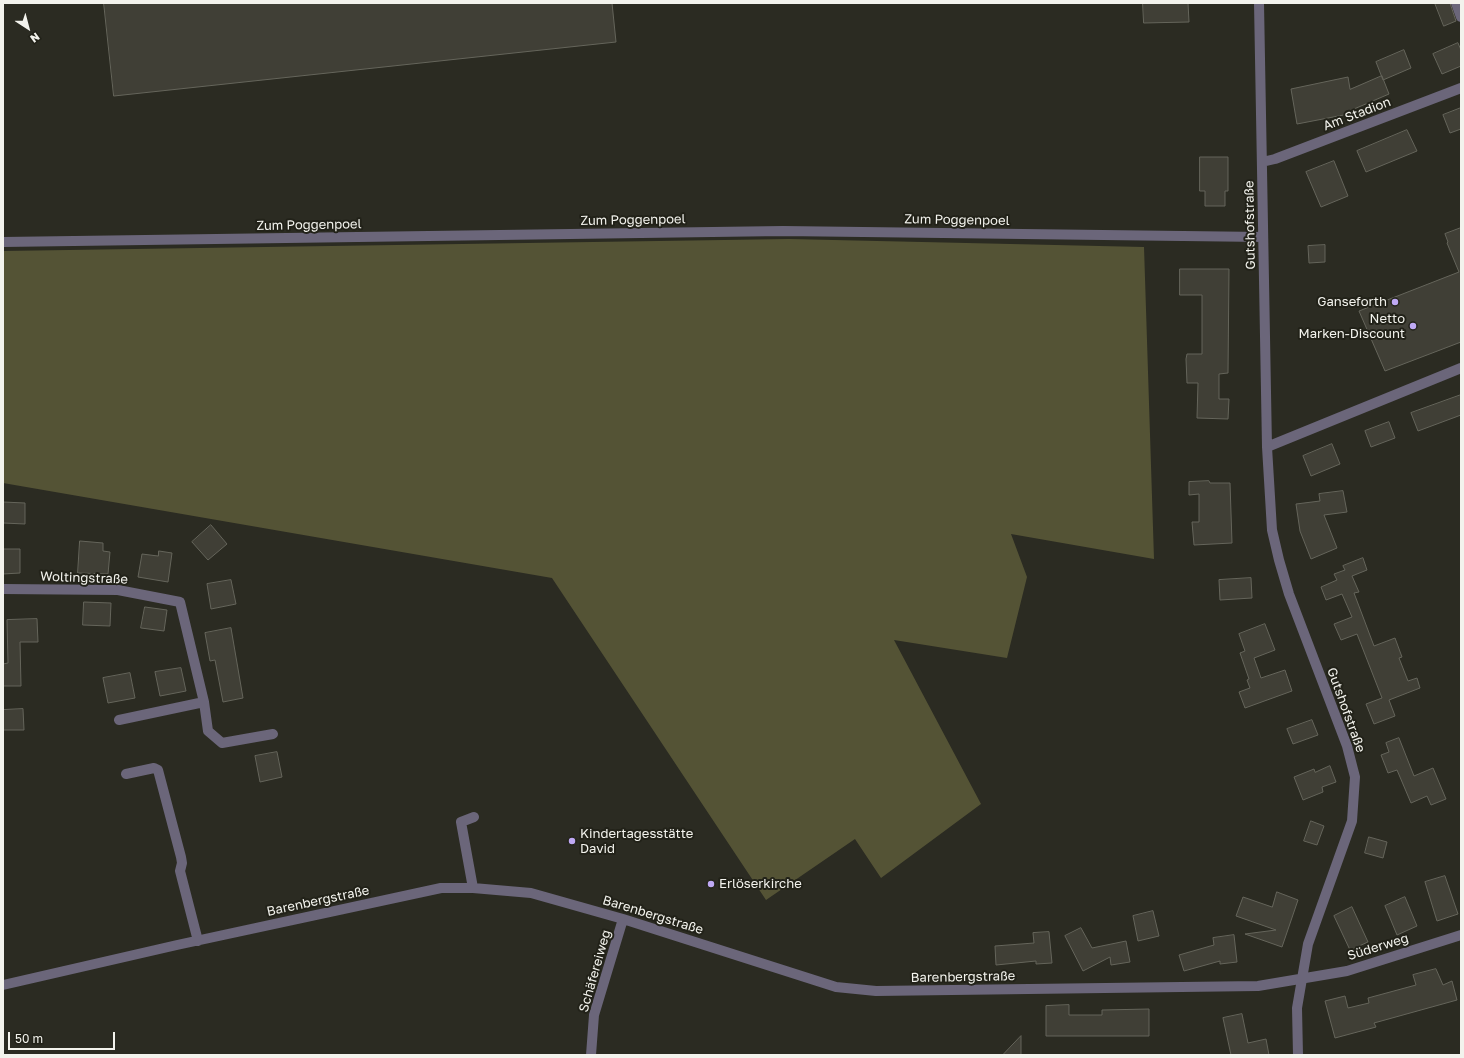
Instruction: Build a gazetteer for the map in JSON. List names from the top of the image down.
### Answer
{
  "streets": {
    "street": [
      "Am Stadion",
      "Zum Poggenpoel",
      "Gutshofstraße",
      "Woltingstraße",
      "Barenbergstraße",
      "Süderweg",
      "Schäfereiweg"
    ]
  },
  "crossings": [
    ["Am Stadion", "Gutshofstraße"],
    ["Zum Poggenpoel", "Gutshofstraße"],
    ["Gutshofstraße", "Barenbergstraße"],
    ["Gutshofstraße", "Süderweg"],
    ["Barenbergstraße", "Süderweg"],
    ["Barenbergstraße", "Schäfereiweg"]
  ],
  "places": [
    "Ganseforth",
    "Netto Marken-Discount",
    "Kindertagesstätte David",
    "Erlöserkirche"
  ],
  "scale_bar": "50 m",
  "north": "bottom right"
}
